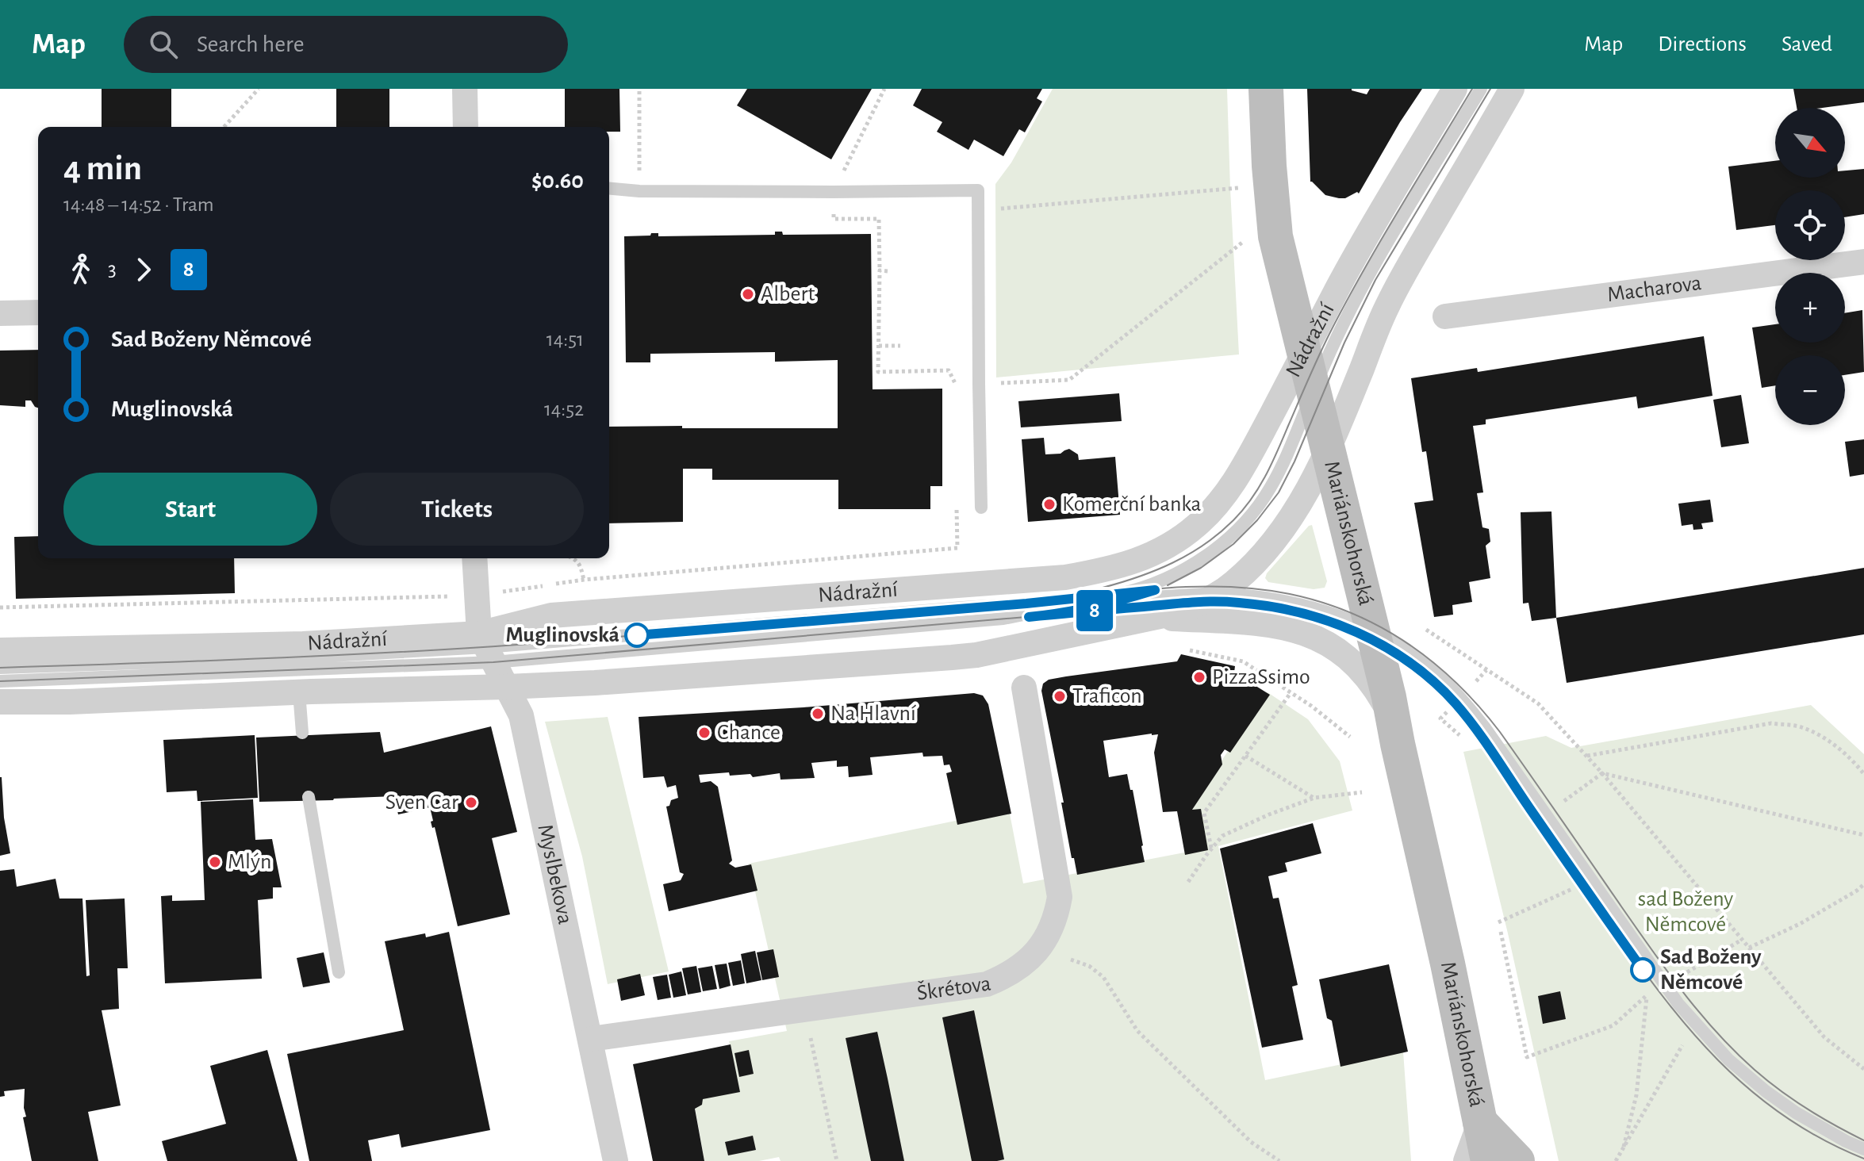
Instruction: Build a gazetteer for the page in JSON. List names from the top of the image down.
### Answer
{
  "streets": {
    "main road": ["Mariánskohorská"],
    "street": [
      "Macharova",
      "Nádražní",
      "Myslbekova",
      "Škrétova"
    ]
  },
  "crossings": [
    ["Nádražní", "Mariánskohorská"],
    ["Nádražní", "Myslbekova"],
    ["Myslbekova", "Škrétova"]
  ],
  "parks": ["sad Boženy Němcové"],
  "places": [
    "Albert",
    "Komerční banka",
    "Muglinovská",
    "PizzaSsimo",
    "Traficon",
    "Na Hlavní",
    "Chance",
    "Sven Car",
    "Mlýn",
    "Sad Boženy Němcové"
  ],
  "lines": ["tram line 8"],
  "north": "bottom right",
  "page": {
    "header": "Map",
    "search": "Search here",
    "nav": ["Map", "Directions", "Saved"],
    "on_map": "8",
    "map_buttons": ["+", "−"],
    "heading": ["4 min", "14:48 – 14:52 · Tram", "$0.60"],
    "legs": ["3", "8"],
    "list": [
      {
        "name": "Sad Boženy Němcové",
        "value": "14:51"
      },
      {
        "name": "Muglinovská",
        "value": "14:52"
      }
    ],
    "buttons": ["Start", "Tickets"]
  }
}
